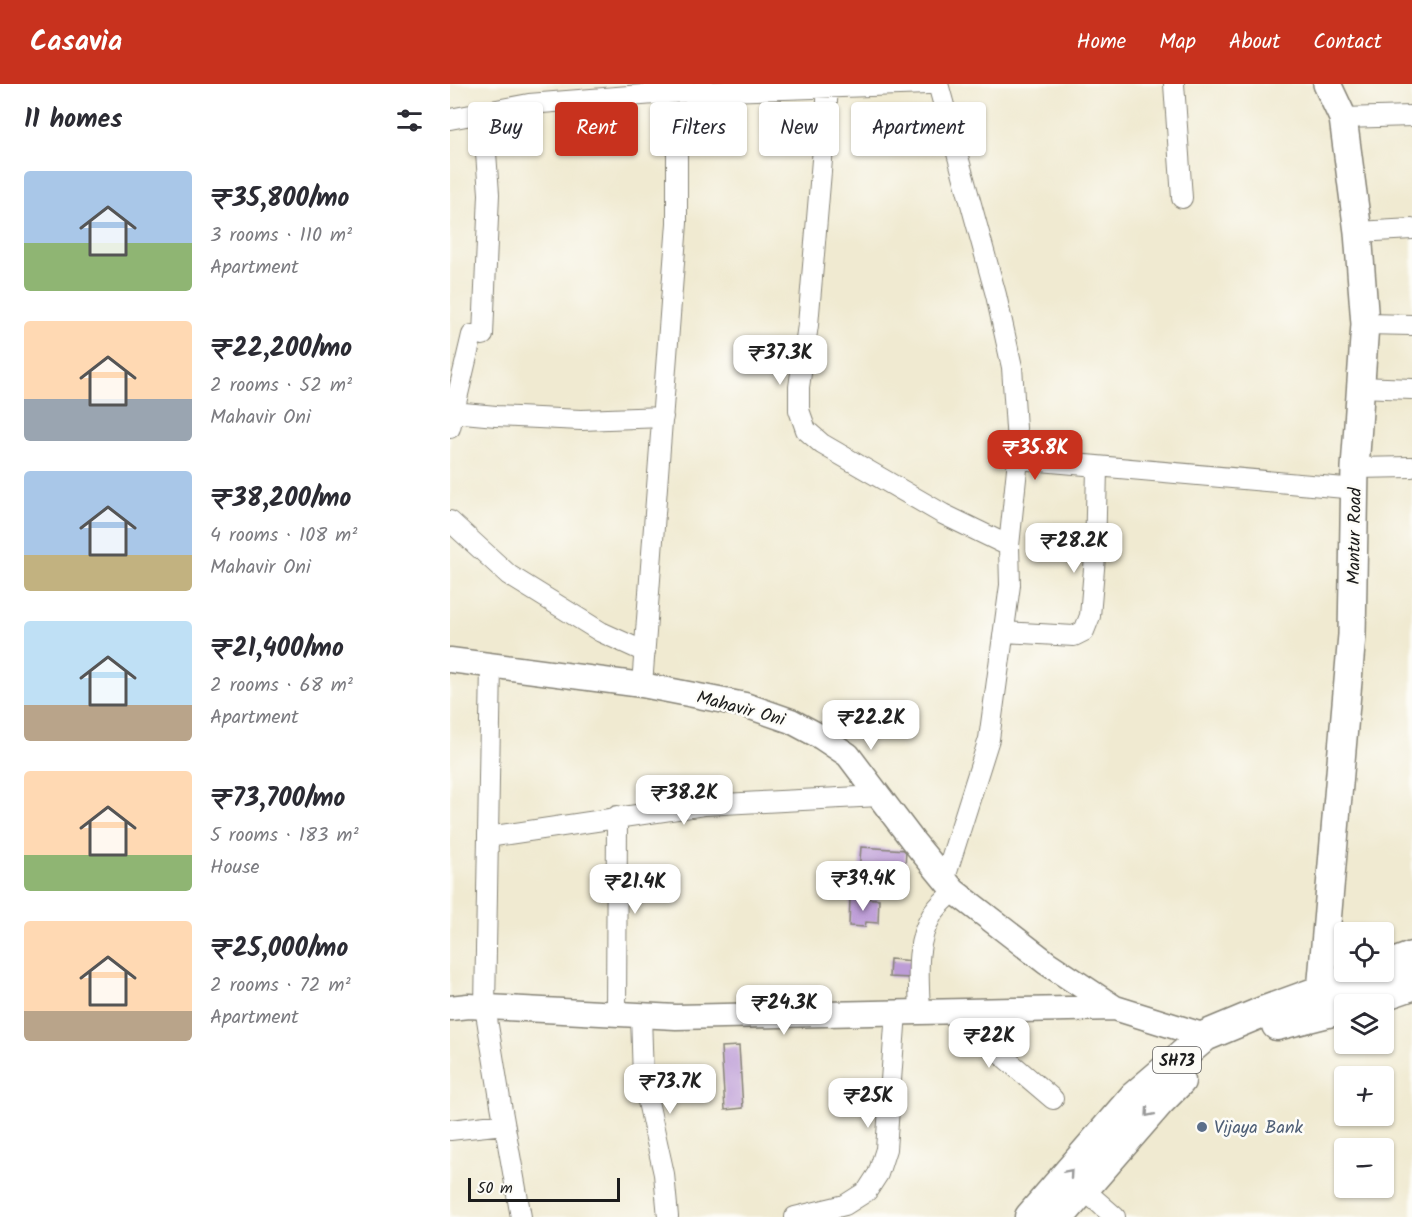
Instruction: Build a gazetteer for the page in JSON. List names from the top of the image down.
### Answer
{
  "streets": {
    "main road": ["Mantur Road", "SH73"],
    "street": ["Mahavir Oni"]
  },
  "crossings": [
    ["Mantur Road", "SH73"],
    ["Mahavir Oni", "SH73"]
  ],
  "places": ["Vijaya Bank"],
  "scale_bar": "50 m",
  "page": {
    "header": "Casavia",
    "nav": [
      "Home",
      "Map",
      "About",
      "Contact"
    ],
    "heading": "11 homes",
    "chip": [
      "Buy",
      "Rent",
      "Filters",
      "New",
      "Apartment"
    ],
    "list": [
      {
        "name": "₹35,800/mo",
        "note": "3 rooms · 110 m² · Apartment"
      },
      {
        "name": "₹22,200/mo",
        "note": "2 rooms · 52 m² · Mahavir Oni"
      },
      {
        "name": "₹38,200/mo",
        "note": "4 rooms · 108 m² · Mahavir Oni"
      },
      {
        "name": "₹21,400/mo",
        "note": "2 rooms · 68 m² · Apartment"
      },
      {
        "name": "₹73,700/mo",
        "note": "5 rooms · 183 m² · House"
      },
      {
        "name": "₹25,000/mo",
        "note": "2 rooms · 72 m² · Apartment"
      }
    ],
    "price": [
      "₹37.3K",
      "₹35.8K",
      "₹28.2K",
      "₹22.2K",
      "₹38.2K",
      "₹39.4K",
      "₹21.4K",
      "₹24.3K",
      "₹22K",
      "₹73.7K",
      "₹25K"
    ],
    "map_buttons": ["+", "−"],
    "scale": "50 m"
  }
}
